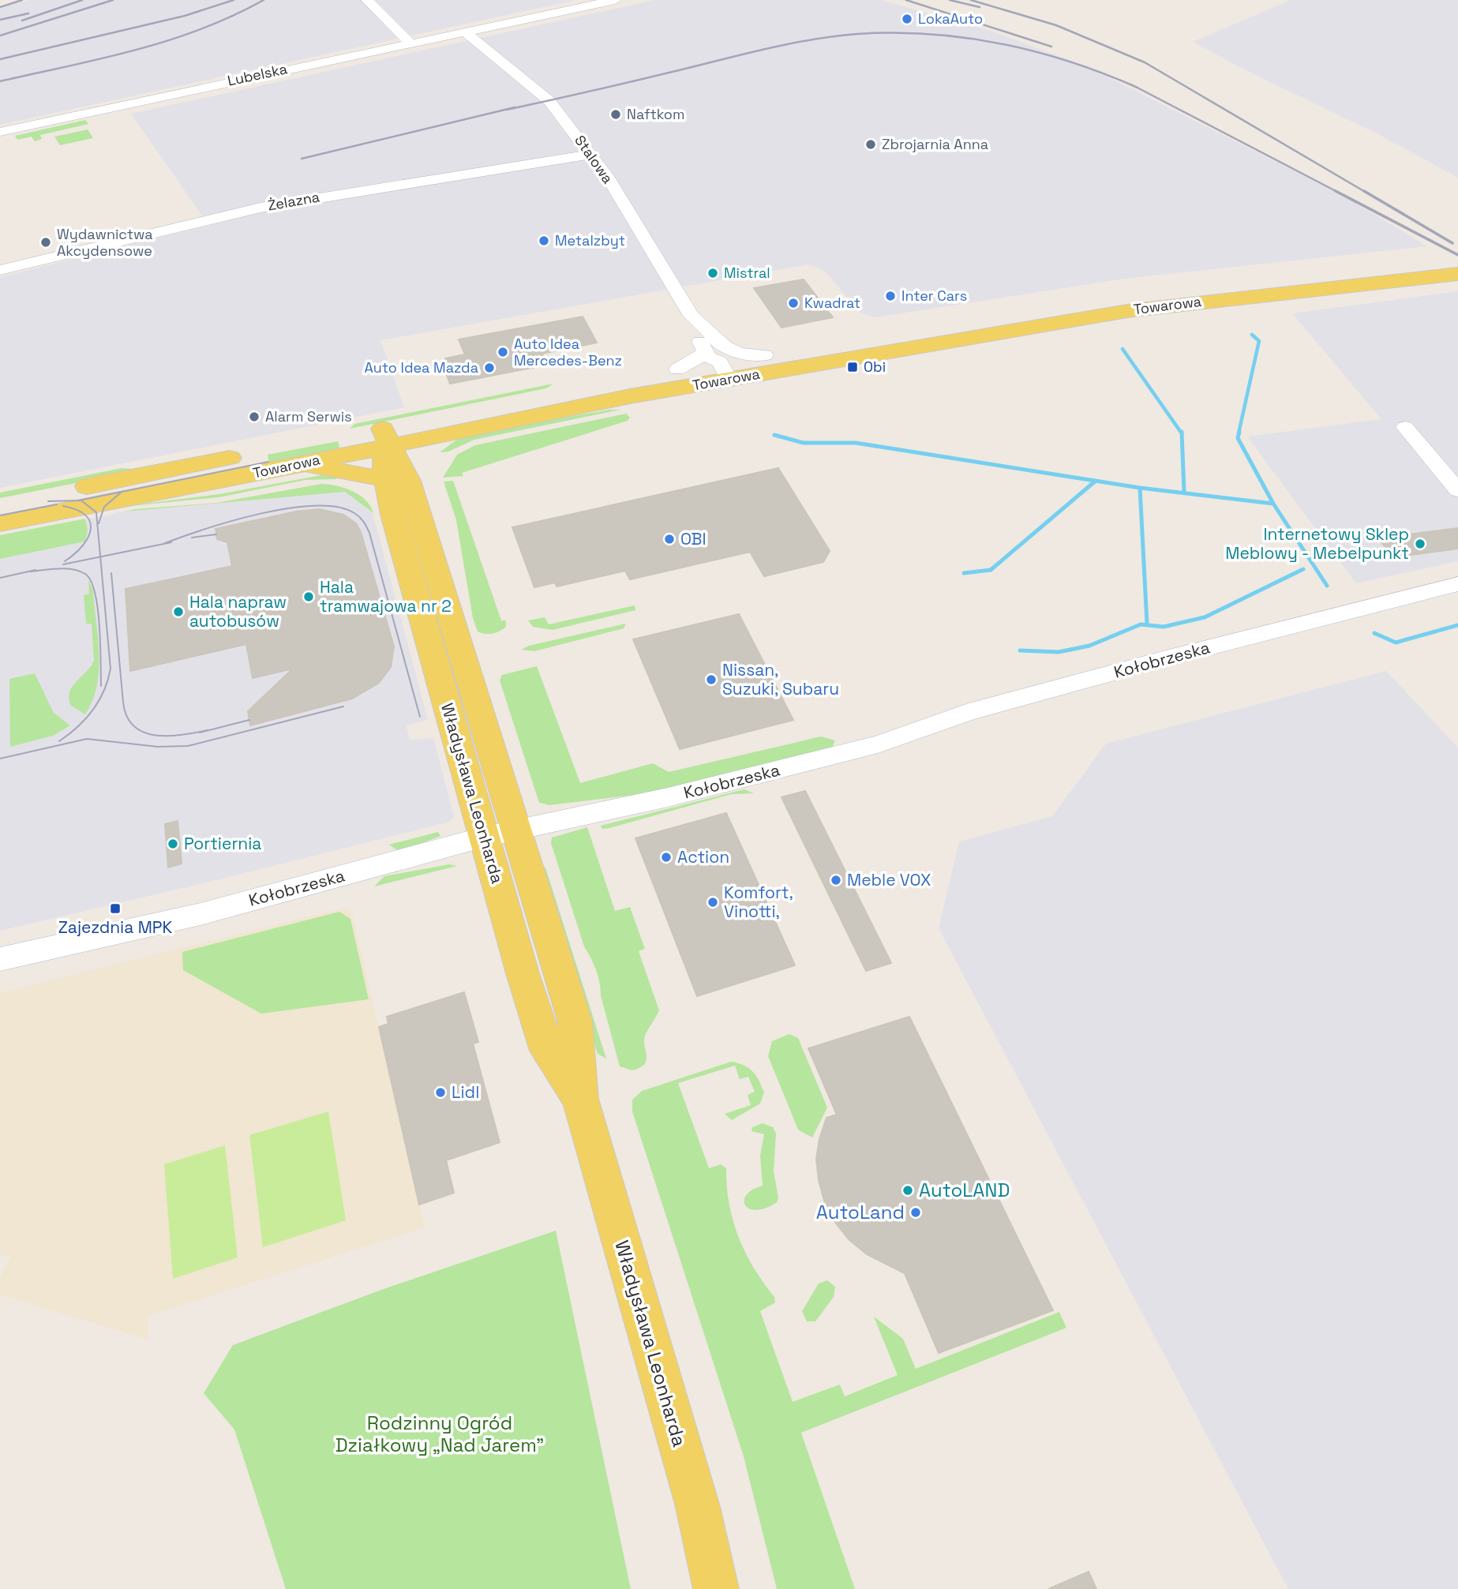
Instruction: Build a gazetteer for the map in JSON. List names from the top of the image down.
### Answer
{
  "streets": {
    "main road": ["Towarowa", "Władysława Leonharda"],
    "street": [
      "Lubelska",
      "Stalowa",
      "Żelazna",
      "Kołobrzeska"
    ]
  },
  "crossings": [
    ["Lubelska", "Stalowa"],
    ["Stalowa", "Żelazna"],
    ["Stalowa", "Towarowa"],
    ["Towarowa", "Władysława Leonharda"],
    ["Kołobrzeska", "Władysława Leonharda"]
  ],
  "parks": ["Rodzinny Ogród Działkowy „Nad Jarem”"],
  "places": {
    "other": [
      "LokaAuto",
      "Naftkom",
      "Zbrojarnia Anna",
      "Metalzbyt",
      "Wydawnictwa Akcydensowe",
      "Mistral",
      "Inter Cars",
      "Kwadrat",
      "Auto Idea Mercedes-Benz",
      "Auto Idea Mazda",
      "Alarm Serwis",
      "OBI",
      "Internetowy Sklep Meblowy - Mebelpunkt",
      "Hala tramwajowa nr 2",
      "Hala napraw autobusów",
      "Nissan, Suzuki, Subaru",
      "Portiernia",
      "Action",
      "Meble VOX",
      "Komfort, Vinotti,",
      "Lidl",
      "AutoLAND",
      "AutoLand"
    ],
    "transit": ["Obi", "Zajezdnia MPK"]
  }
}
